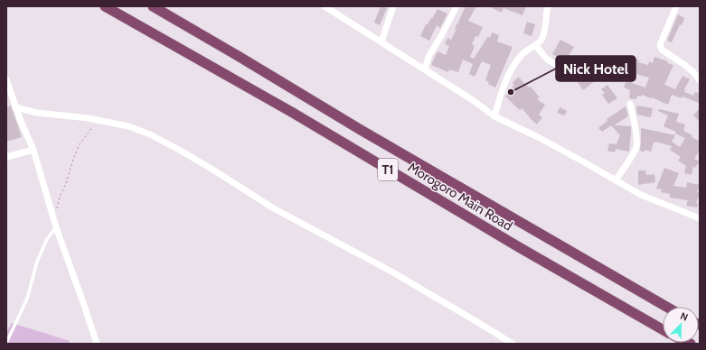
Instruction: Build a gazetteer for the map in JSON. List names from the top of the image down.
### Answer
{
  "streets": {
    "highway": ["T1", "Morogoro Main Road"]
  },
  "places": ["Nick Hotel"],
  "north": "top right"
}
